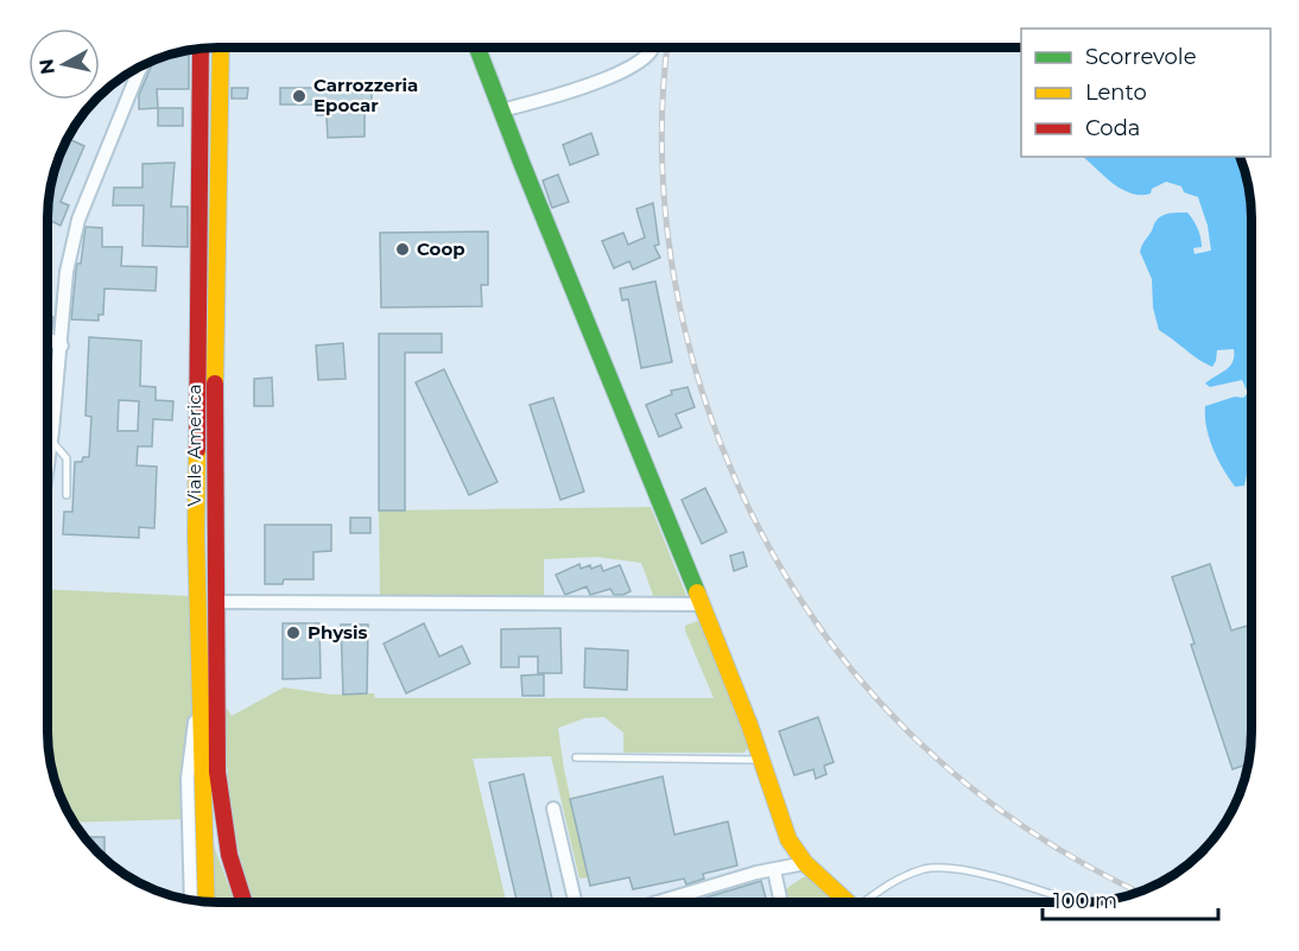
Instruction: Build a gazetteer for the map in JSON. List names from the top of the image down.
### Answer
{
  "streets": {
    "main road": ["Viale America"]
  },
  "places": ["Carrozzeria Epocar", "Coop", "Physis"],
  "legend": ["Scorrevole", "Lento", "Coda"],
  "scale_bar": "100 m",
  "north": "left"
}
